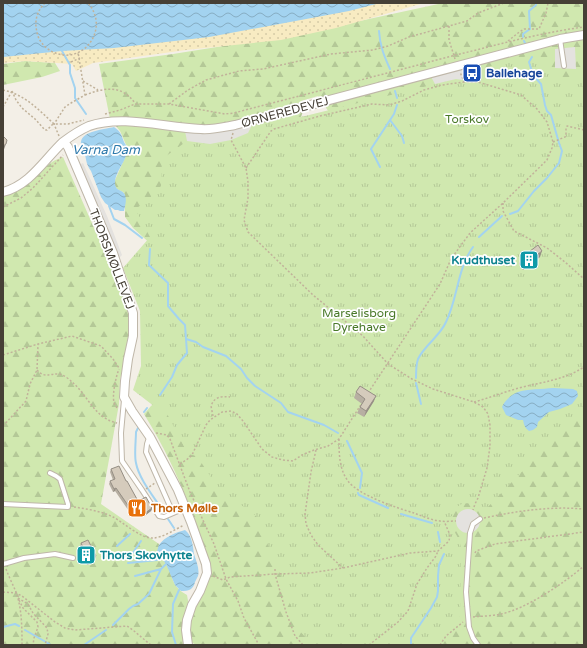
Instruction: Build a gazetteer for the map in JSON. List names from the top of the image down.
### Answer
{
  "streets": {
    "street": ["ØRNEREDEVEJ", "THORSMØLLEVEJ"]
  },
  "crossings": [
    ["ØRNEREDEVEJ", "THORSMØLLEVEJ"]
  ],
  "water": ["Varna Dam"],
  "parks": ["Torskov", "Marselisborg Dyrehave"],
  "places": {
    "bus stop": ["Ballehage"],
    "building": ["Krudthuset", "Thors Skovhytte"],
    "restaurant": ["Thors Mølle"]
  }
}
